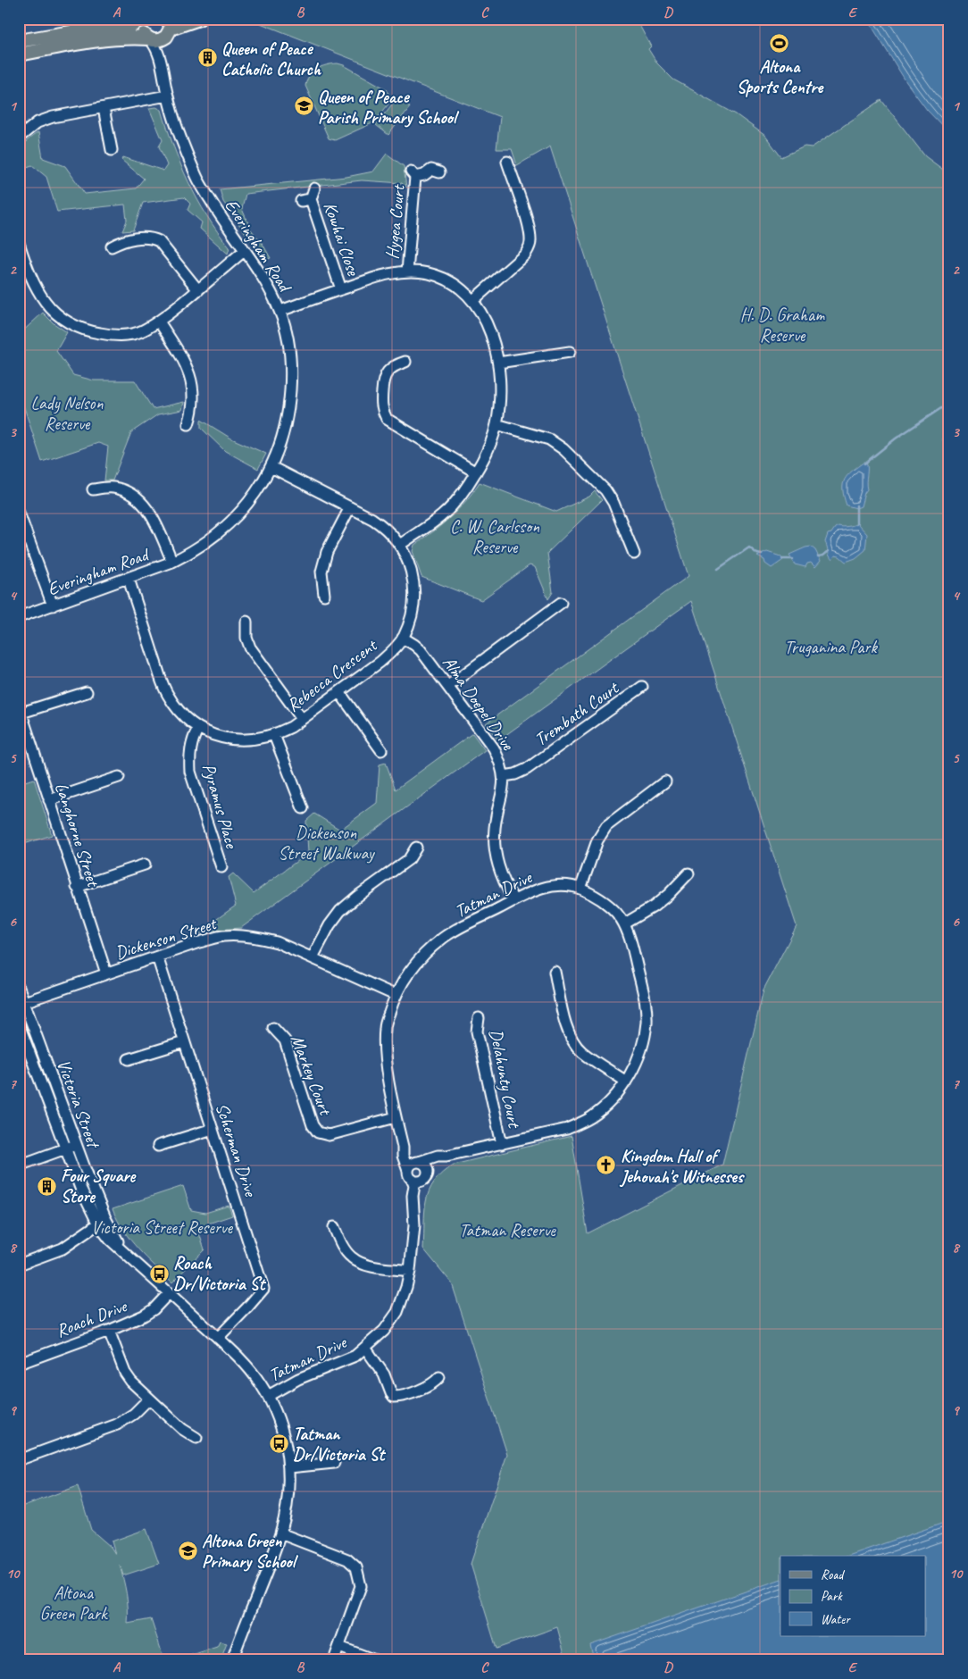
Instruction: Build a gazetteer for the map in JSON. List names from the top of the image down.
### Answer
{
  "streets": {
    "street": [
      "Hygea Court",
      "Kowhai Close",
      "Everingham Road",
      "Rebecca Crescent",
      "Alma Doepel Drive",
      "Trembath Court",
      "Pyramus Place",
      "Langhorne Street",
      "Tatman Drive",
      "Dickenson Street",
      "Markey Court",
      "Delahunty Court",
      "Victoria Street",
      "Scherman Drive",
      "Roach Drive"
    ]
  },
  "crossings": [
    ["Everingham Road", "Rebecca Crescent"],
    ["Rebecca Crescent", "Alma Doepel Drive"],
    ["Rebecca Crescent", "Pyramus Place"],
    ["Alma Doepel Drive", "Trembath Court"],
    ["Alma Doepel Drive", "Tatman Drive"],
    ["Langhorne Street", "Dickenson Street"],
    ["Tatman Drive", "Dickenson Street"],
    ["Tatman Drive", "Markey Court"],
    ["Tatman Drive", "Delahunty Court"],
    ["Tatman Drive", "Victoria Street"],
    ["Dickenson Street", "Victoria Street"],
    ["Dickenson Street", "Scherman Drive"],
    ["Victoria Street", "Scherman Drive"],
    ["Victoria Street", "Roach Drive"]
  ],
  "parks": [
    "H. D. Graham Reserve",
    "Lady Nelson Reserve",
    "C. W. Carlsson Reserve",
    "Truganina Park",
    "Dickenson Street Walkway",
    "Victoria Street Reserve",
    "Tatman Reserve",
    "Altona Green Park"
  ],
  "places": {
    "sports": ["Altona Sports Centre"],
    "building": ["Queen of Peace Catholic Church", "Four Square Store"],
    "school or university": ["Queen of Peace Parish Primary School", "Altona Green Primary School"],
    "church": ["Kingdom Hall of Jehovah's Witnesses"],
    "bus stop": ["Roach Dr/Victoria St", "Tatman Dr/Victoria St"]
  },
  "legend": ["Road", "Park", "Water"],
  "grid": {
    "columns": [
      "A",
      "B",
      "C",
      "D",
      "E"
    ],
    "rows": [
      "1",
      "2",
      "3",
      "4",
      "5",
      "6",
      "7",
      "8",
      "9",
      "10"
    ]
  }
}
